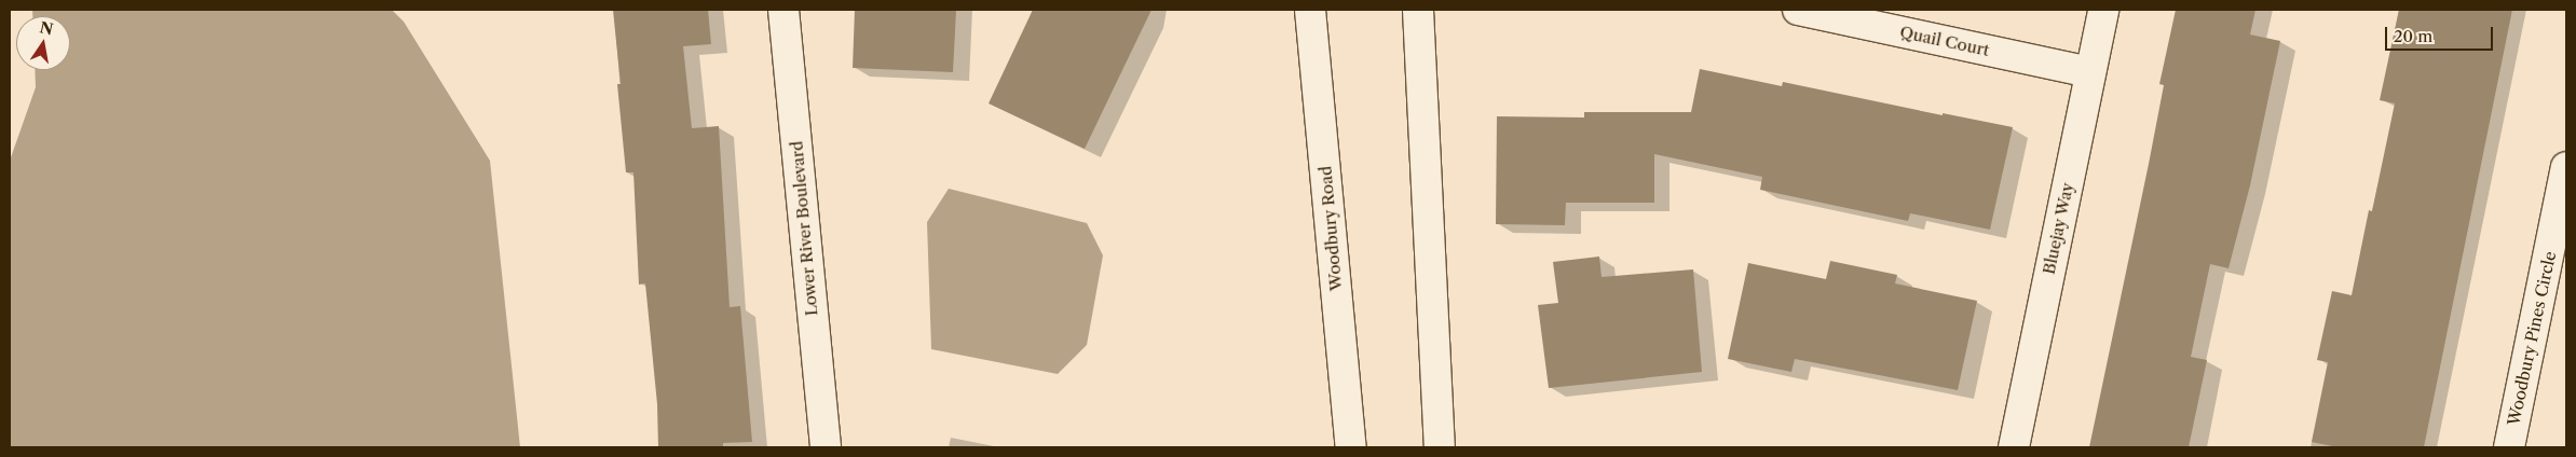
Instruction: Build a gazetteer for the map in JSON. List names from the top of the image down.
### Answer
{
  "streets": {
    "street": [
      "Quail Court",
      "Lower River Boulevard",
      "Woodbury Road",
      "Bluejay Way",
      "Woodbury Pines Circle"
    ]
  },
  "crossings": [
    ["Quail Court", "Bluejay Way"]
  ],
  "scale_bar": "20 m",
  "north": "top"
}
